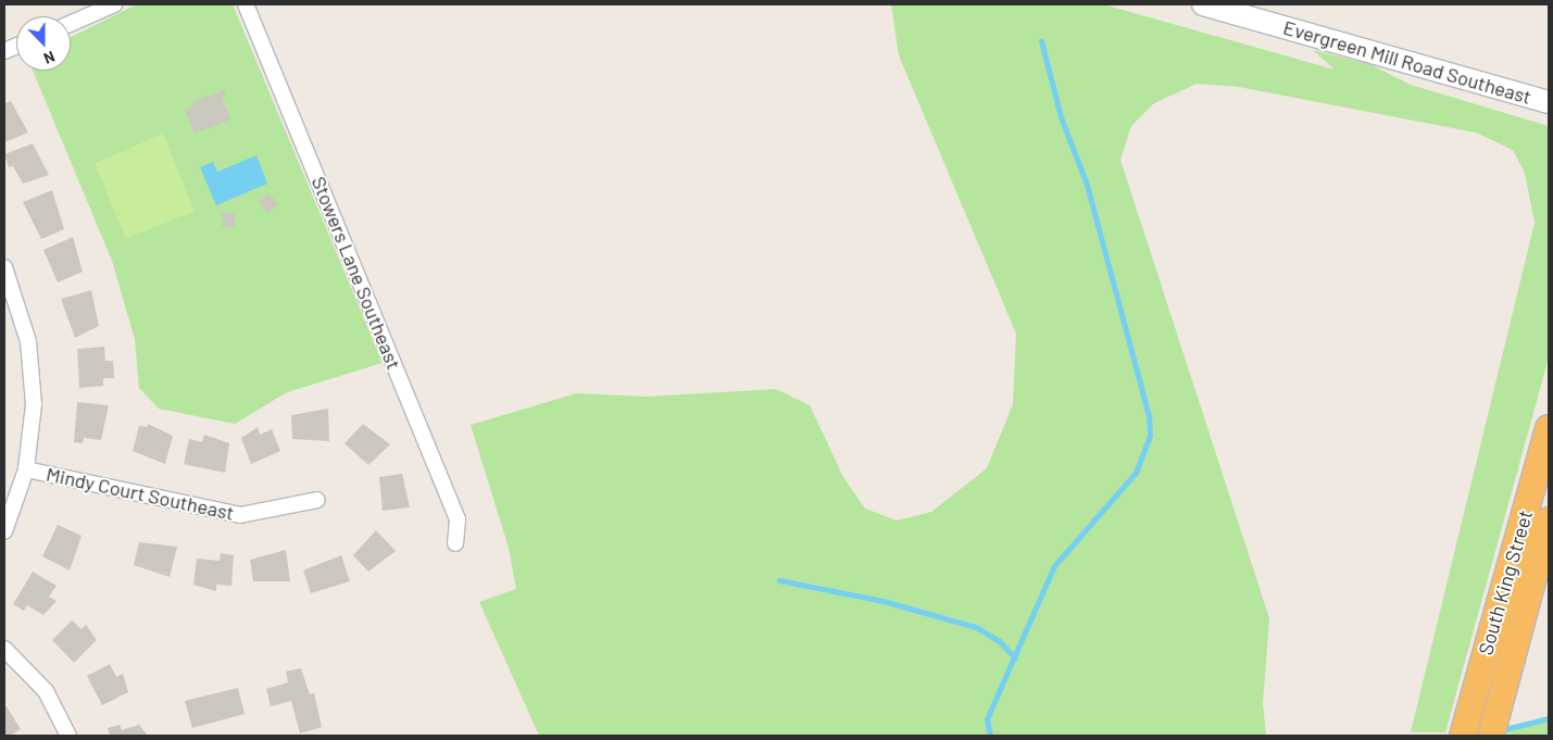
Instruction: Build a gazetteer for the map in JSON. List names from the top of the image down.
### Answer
{
  "streets": {
    "highway": ["South King Street"],
    "main road": ["Evergreen Mill Road Southeast"],
    "street": ["Stowers Lane Southeast", "Mindy Court Southeast"]
  },
  "north": "bottom"
}
